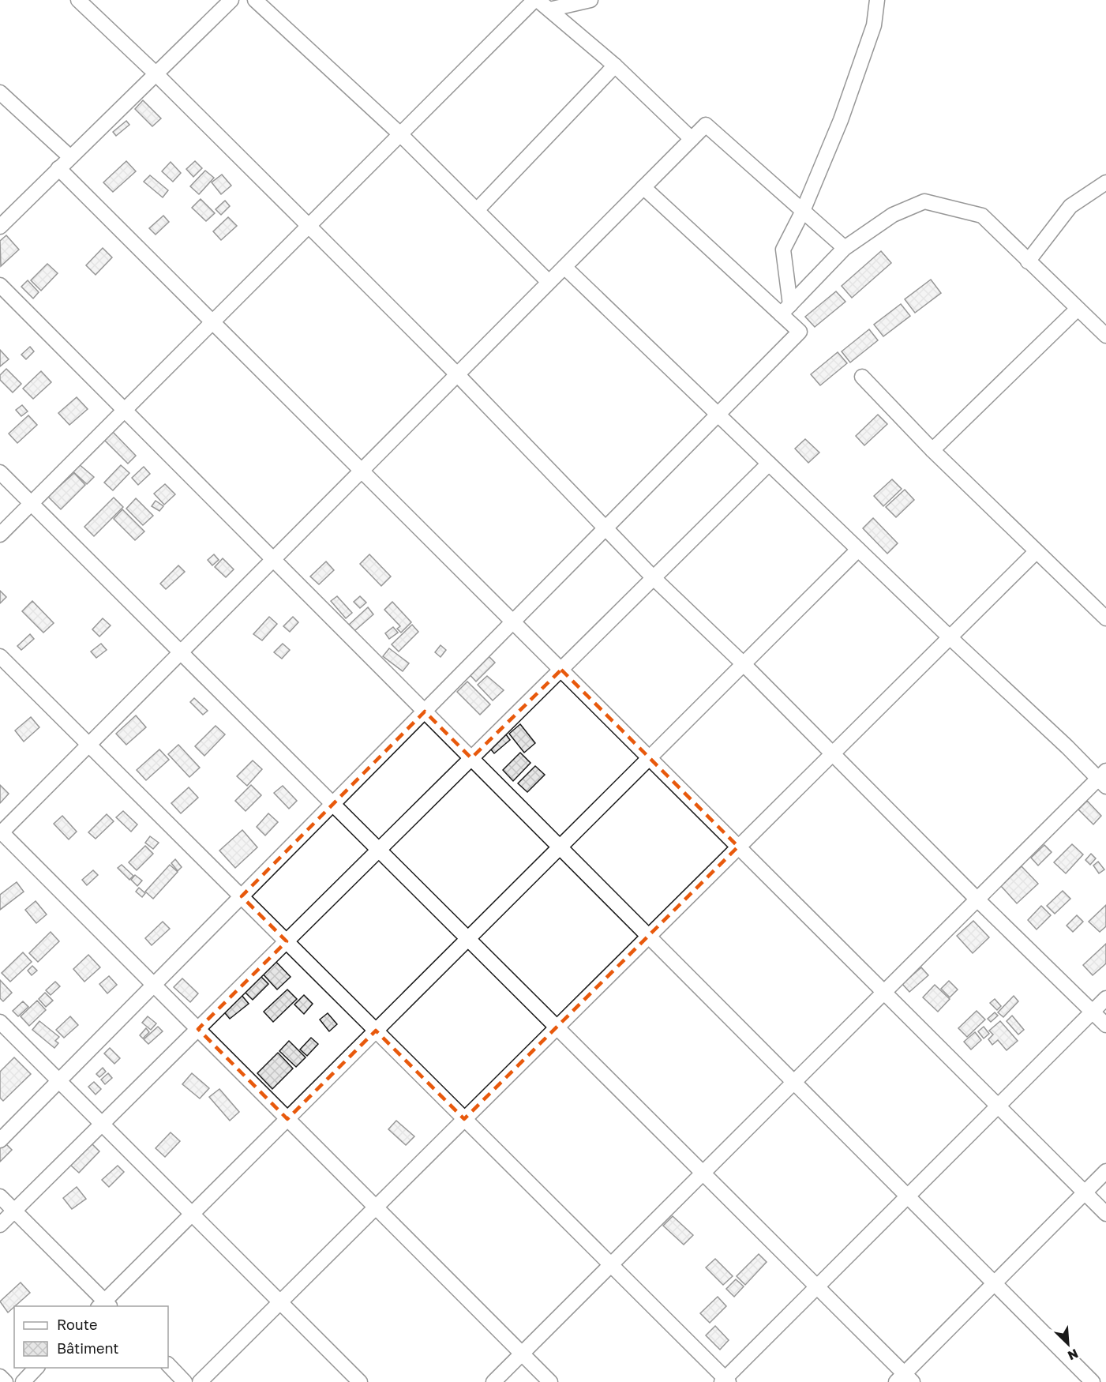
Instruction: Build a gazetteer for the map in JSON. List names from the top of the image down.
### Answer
{
  "legend": ["Route", "Bâtiment"],
  "north": "bottom right"
}
